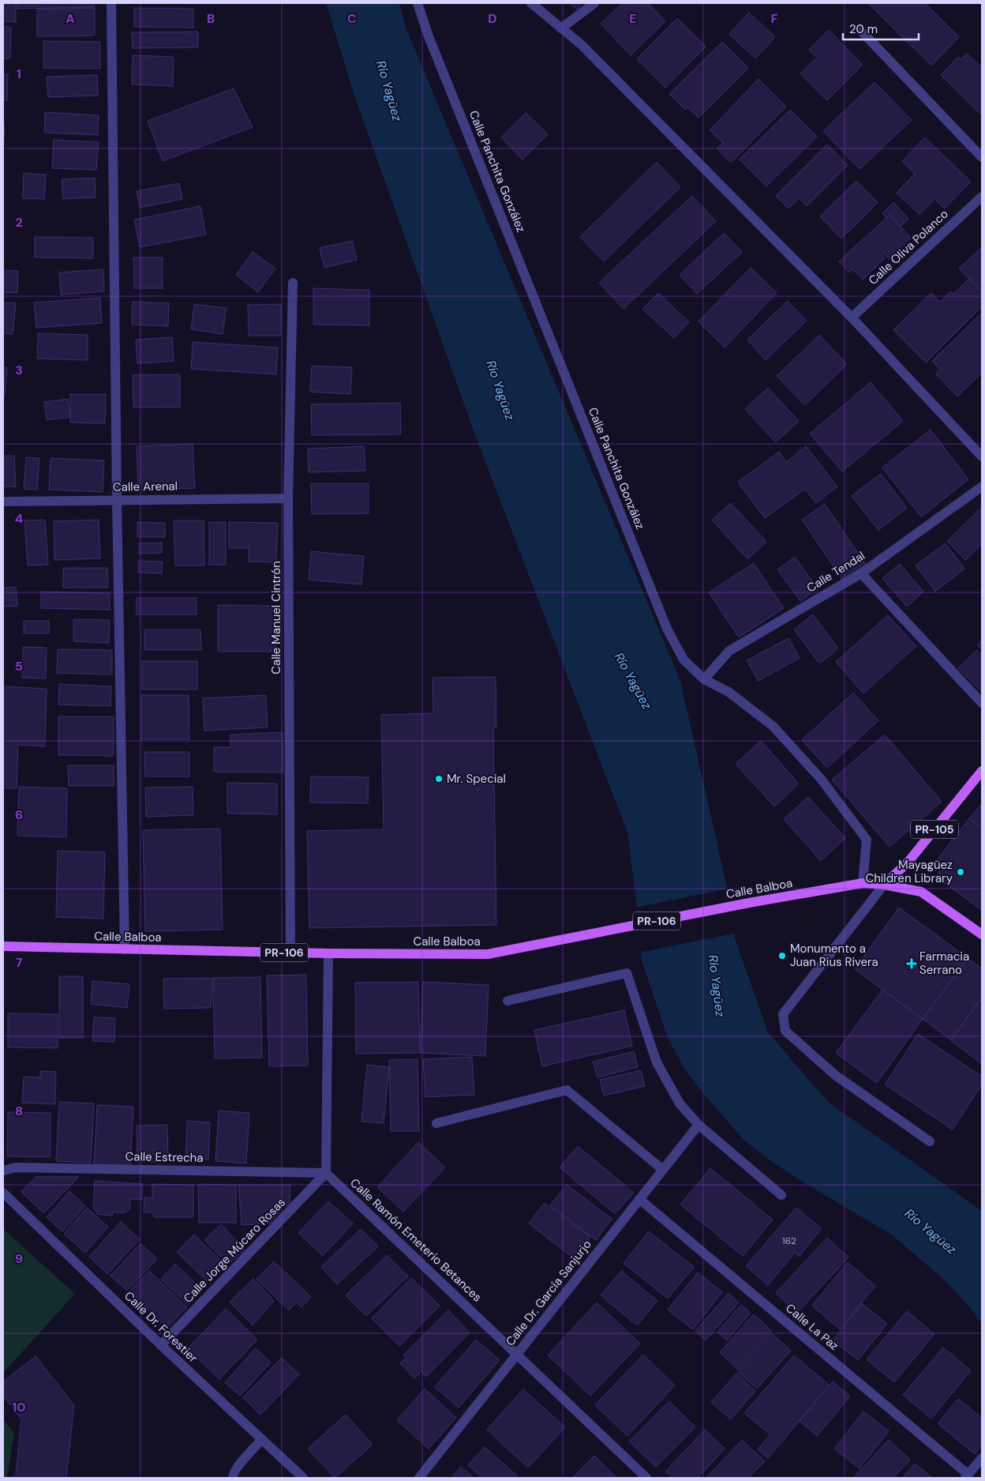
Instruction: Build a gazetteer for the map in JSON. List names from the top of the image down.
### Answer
{
  "streets": {
    "main road": ["PR-105", "Calle Balboa", "PR-106"],
    "street": [
      "Calle Panchita González",
      "Calle Oliva Polanco",
      "Calle Arenal",
      "Calle Tendal",
      "Calle Manuel Cintrón",
      "Calle Estrecha",
      "Calle Ramón Emeterio Betances",
      "Calle Jorge Múcaro Rosas",
      "Calle Dr. García Sanjurjo",
      "Calle Dr. Forestier",
      "Calle La Paz"
    ]
  },
  "crossings": [
    ["Calle Panchita González", "Calle Tendal"],
    ["Calle Panchita González", "Calle Balboa"],
    ["Calle Arenal", "Calle Manuel Cintrón"],
    ["Calle Manuel Cintrón", "Calle Balboa"],
    ["PR-105", "Calle Balboa"],
    ["Calle Estrecha", "Calle Ramón Emeterio Betances"],
    ["Calle Estrecha", "Calle Jorge Múcaro Rosas"],
    ["Calle Ramón Emeterio Betances", "Calle Jorge Múcaro Rosas"],
    ["Calle Ramón Emeterio Betances", "Calle Dr. García Sanjurjo"],
    ["Calle Jorge Múcaro Rosas", "Calle Dr. Forestier"],
    ["Calle Dr. García Sanjurjo", "Calle La Paz"]
  ],
  "water": ["Río Yagüez"],
  "places": {
    "other": ["Mr. Special", "Mayagüez Children Library", "Monumento a Juan Rius Rivera"],
    "health": ["Farmacia Serrano"]
  },
  "house_numbers": ["162"],
  "scale_bar": "20 m",
  "grid": {
    "columns": [
      "A",
      "B",
      "C",
      "D",
      "E",
      "F"
    ],
    "rows": [
      "1",
      "2",
      "3",
      "4",
      "5",
      "6",
      "7",
      "8",
      "9",
      "10"
    ]
  }
}
